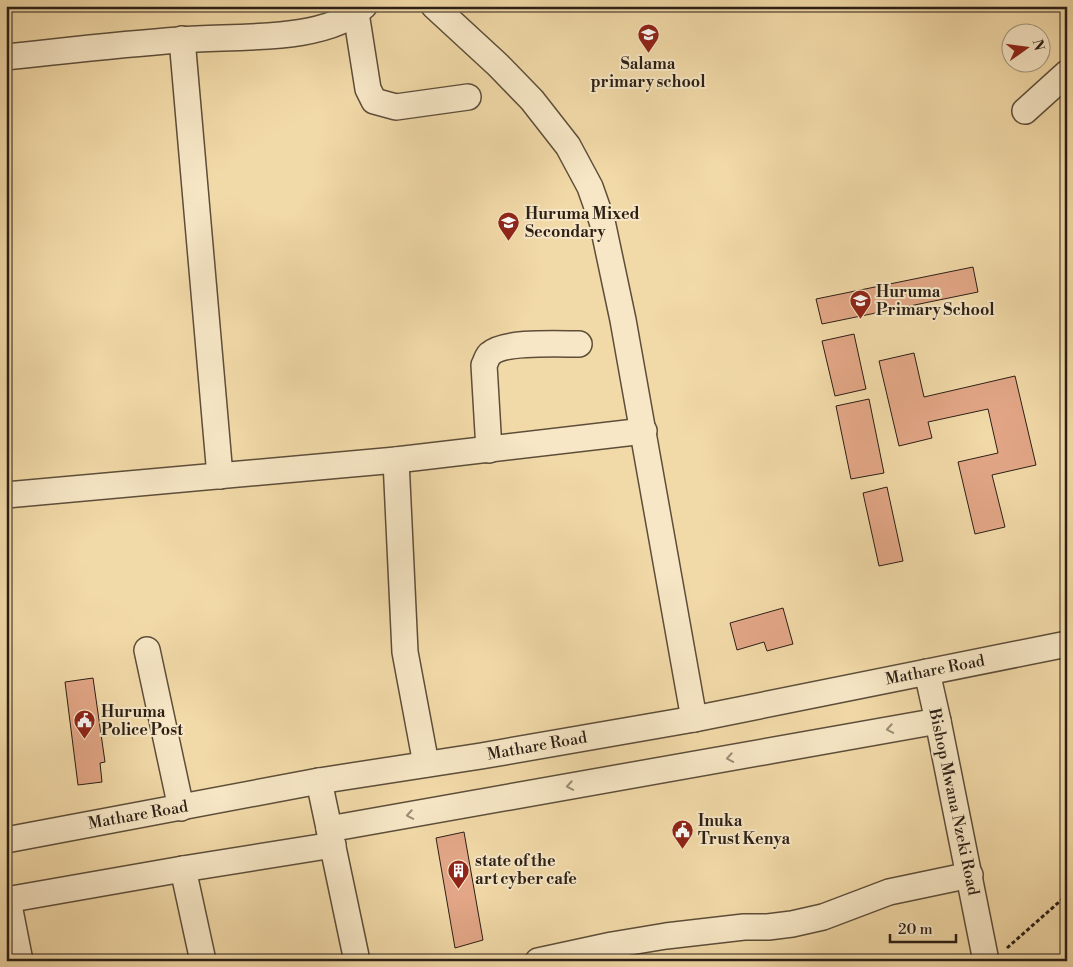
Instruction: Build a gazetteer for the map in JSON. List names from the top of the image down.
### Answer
{
  "streets": {
    "street": ["Mathare Road", "Bishop Mwana Nzeki Road"]
  },
  "crossings": [
    ["Mathare Road", "Bishop Mwana Nzeki Road"]
  ],
  "places": {
    "school or university": ["Salama primary school", "Huruma Mixed Secondary", "Huruma Primary School"],
    "public building": ["Huruma Police Post", "Inuka Trust Kenya"],
    "building": ["state of the art cyber cafe"]
  },
  "scale_bar": "20 m",
  "north": "right"
}
